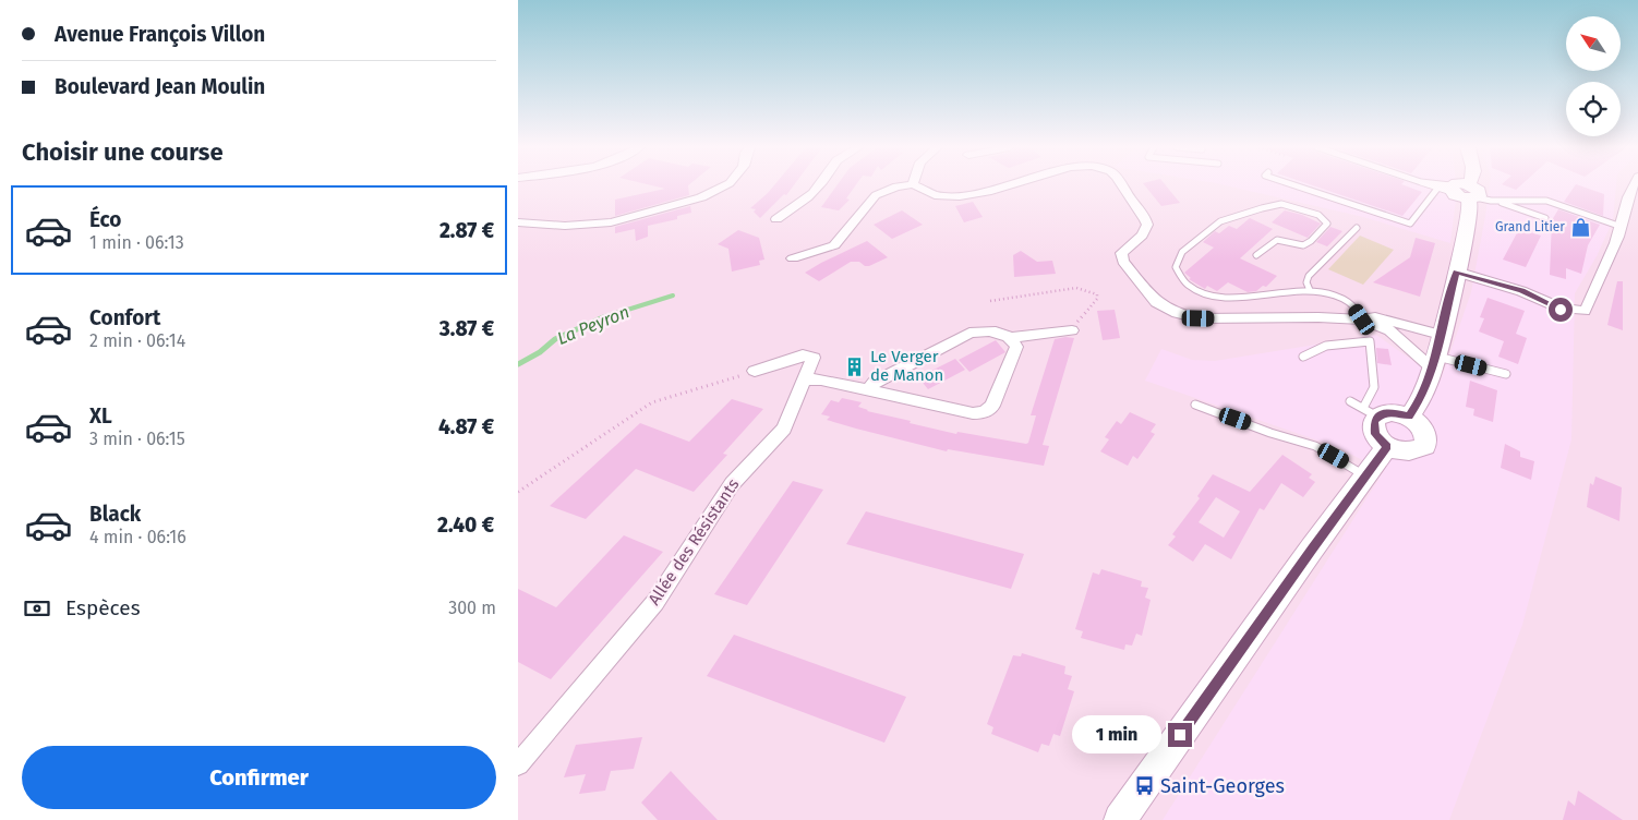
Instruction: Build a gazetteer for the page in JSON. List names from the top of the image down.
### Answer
{
  "streets": {
    "street": ["Allée des Résistants"]
  },
  "water": ["La Peyron"],
  "places": {
    "shop": ["Grand Litier"],
    "building": ["Le Verger de Manon"],
    "bus stop": ["Saint-Georges"]
  },
  "north": "top left",
  "page": {
    "banner": ["Avenue François Villon", "Boulevard Jean Moulin"],
    "heading": "Choisir une course",
    "list": [
      {
        "name": "Éco",
        "note": "1 min · 06:13",
        "value": "2.87 €"
      },
      {
        "name": "Confort",
        "note": "2 min · 06:14",
        "value": "3.87 €"
      },
      {
        "name": "XL",
        "note": "3 min · 06:15",
        "value": "4.87 €"
      },
      {
        "name": "Black",
        "note": "4 min · 06:16",
        "value": "2.40 €"
      }
    ],
    "pay": ["Espèces", "300 m"],
    "bubble": "1 min",
    "buttons": "Confirmer"
  }
}
